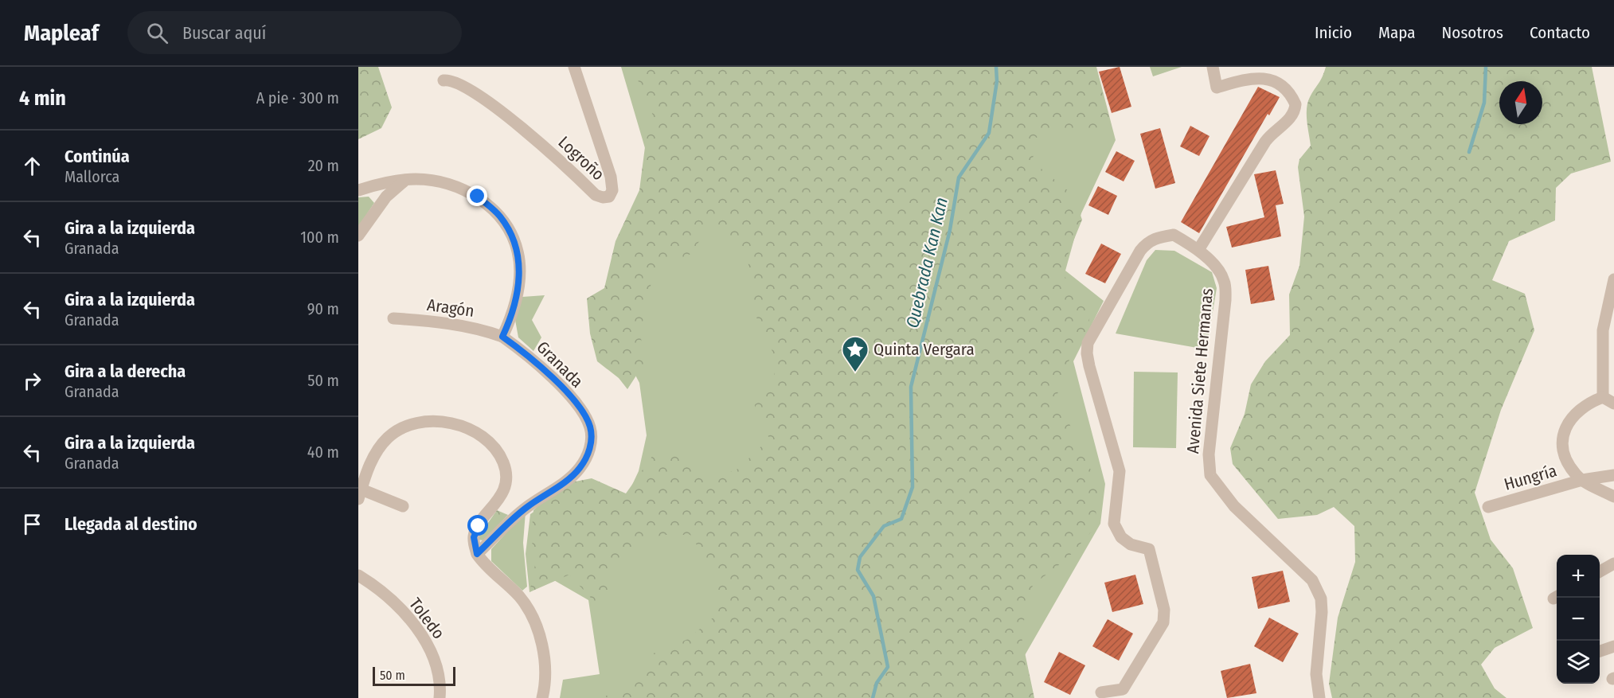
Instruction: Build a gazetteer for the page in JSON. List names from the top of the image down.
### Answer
{
  "streets": {
    "street": [
      "Logroño",
      "Aragón",
      "Granada",
      "Avenida Siete Hermanas",
      "Hungría",
      "Toledo"
    ]
  },
  "crossings": [
    ["Aragón", "Granada"]
  ],
  "water": ["Quebrada Kan Kan"],
  "places": {
    "place": ["Quinta Vergara"]
  },
  "scale_bar": "50 m",
  "north": "top",
  "page": {
    "header": "Mapleaf",
    "search": "Buscar aquí",
    "nav": [
      "Inicio",
      "Mapa",
      "Nosotros",
      "Contacto"
    ],
    "heading": ["4 min", "A pie · 300 m"],
    "list": [
      ["Continúa", "Mallorca", "20 m"],
      ["Gira a la izquierda", "Granada", "100 m"],
      ["Gira a la izquierda", "Granada", "90 m"],
      ["Gira a la derecha", "Granada", "50 m"],
      ["Gira a la izquierda", "Granada", "40 m"],
      "Llegada al destino"
    ],
    "map_buttons": ["+", "−"],
    "scale": "50 m"
  }
}
